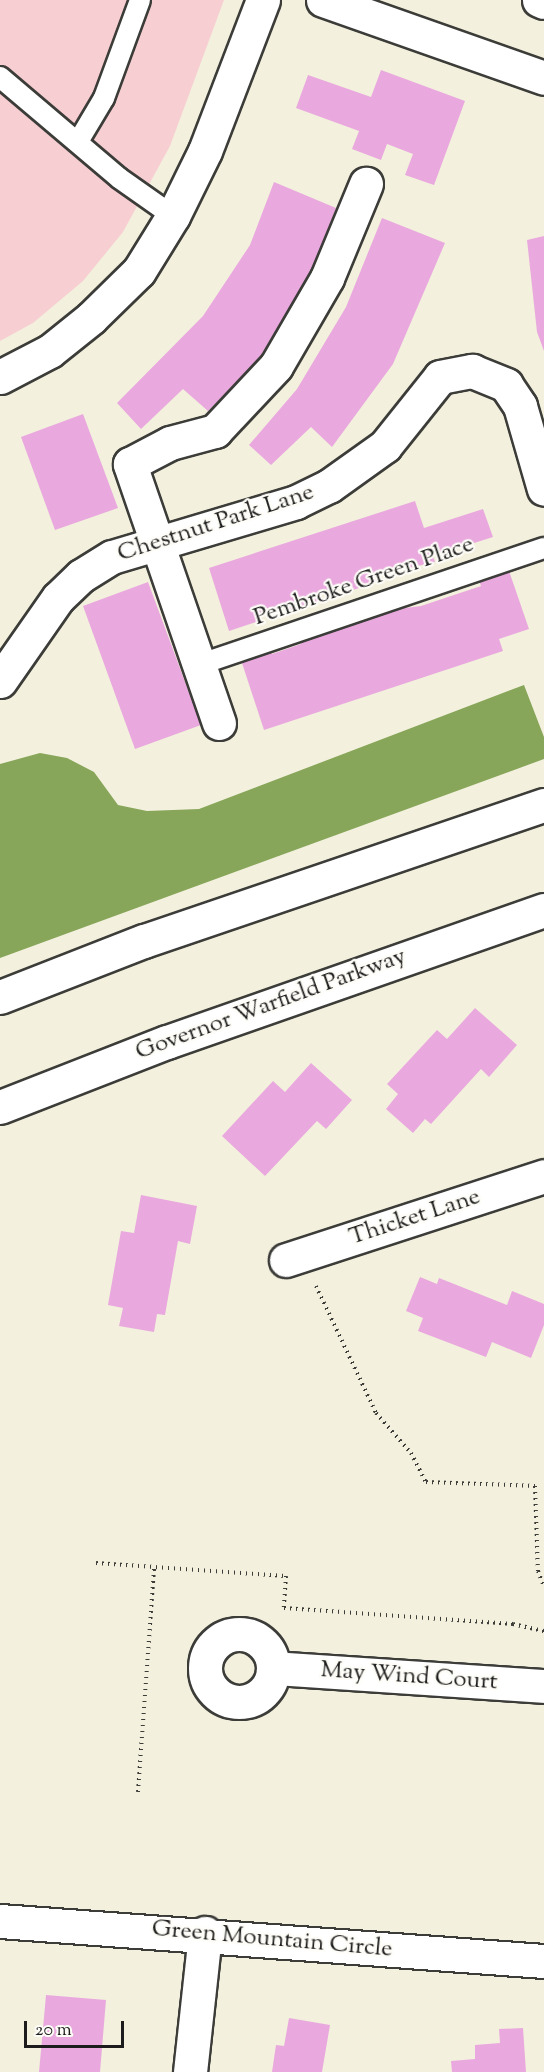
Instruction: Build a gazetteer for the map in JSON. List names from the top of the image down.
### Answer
{
  "streets": {
    "street": [
      "Chestnut Park Lane",
      "Governor Warfield Parkway",
      "Thicket Lane",
      "May Wind Court",
      "Green Mountain Circle"
    ],
    "lane": ["Pembroke Green Place"]
  },
  "scale_bar": "20 m"
}
